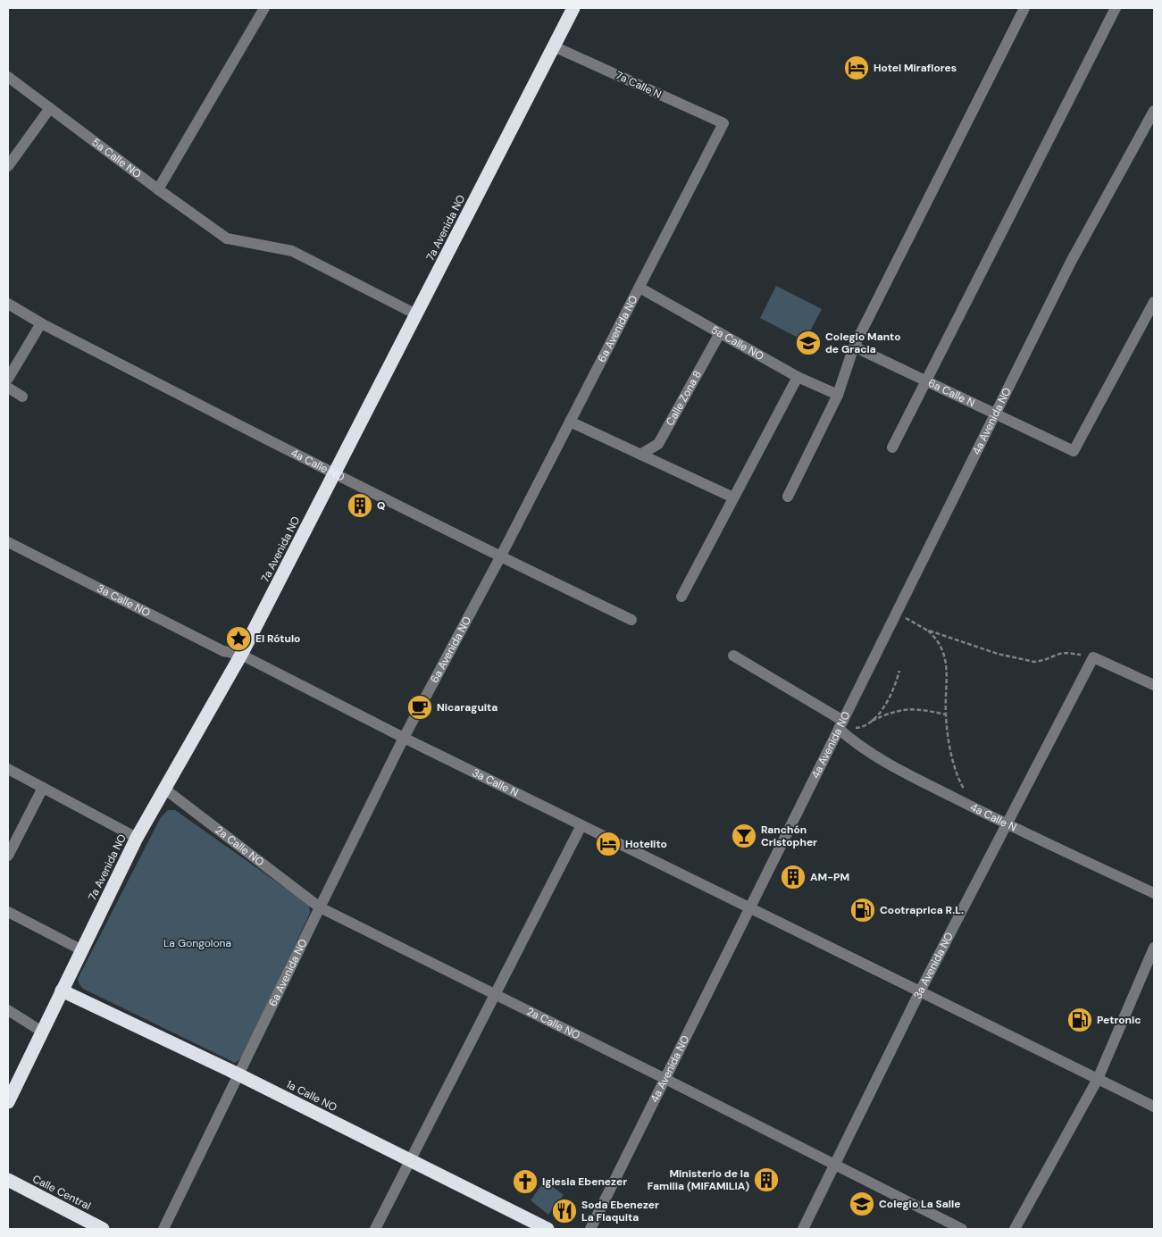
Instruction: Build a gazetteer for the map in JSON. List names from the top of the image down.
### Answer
{
  "streets": {
    "highway": ["7a Avenida NO", "1a Calle NO", "Calle Central"],
    "street": [
      "7a Calle N",
      "5a Calle NO",
      "6a Avenida NO",
      "6a Calle N",
      "Calle Zona 8",
      "4a Avenida NO",
      "4a Calle NO",
      "3a Calle NO",
      "3a Calle N",
      "4a Calle N",
      "2a Calle NO",
      "3a Avenida NO"
    ]
  },
  "crossings": [
    ["7a Calle N", "7a Avenida NO"],
    ["7a Calle N", "6a Avenida NO"],
    ["5a Calle NO", "7a Avenida NO"],
    ["5a Calle NO", "6a Avenida NO"],
    ["5a Calle NO", "Calle Zona 8"],
    ["7a Avenida NO", "4a Calle NO"],
    ["7a Avenida NO", "3a Calle NO"],
    ["7a Avenida NO", "3a Calle N"],
    ["7a Avenida NO", "2a Calle NO"],
    ["7a Avenida NO", "1a Calle NO"],
    ["6a Avenida NO", "4a Calle NO"],
    ["6a Avenida NO", "3a Calle N"],
    ["6a Avenida NO", "2a Calle NO"],
    ["6a Avenida NO", "1a Calle NO"],
    ["6a Calle N", "4a Avenida NO"],
    ["4a Avenida NO", "3a Calle N"],
    ["4a Avenida NO", "4a Calle N"],
    ["4a Avenida NO", "2a Calle NO"],
    ["3a Calle NO", "3a Calle N"],
    ["3a Calle N", "3a Avenida NO"],
    ["4a Calle N", "3a Avenida NO"],
    ["2a Calle NO", "3a Avenida NO"]
  ],
  "parks": ["La Gongolona"],
  "places": {
    "hotel": ["Hotel Miraflores", "Hotelito"],
    "school or university": ["Colegio Manto de Gracia", "Colegio La Salle"],
    "building": ["Q", "AM-PM", "Ministerio de la Familia (MIFAMILIA)"],
    "place": ["El Rótulo"],
    "cafe": ["Nicaraguita"],
    "bar": ["Ranchón Cristopher"],
    "fuel station": ["Cootraprica R.L.", "Petronic"],
    "church": ["Iglesia Ebenezer"],
    "restaurant": ["Soda Ebenezer La Flaquita"]
  }
}
